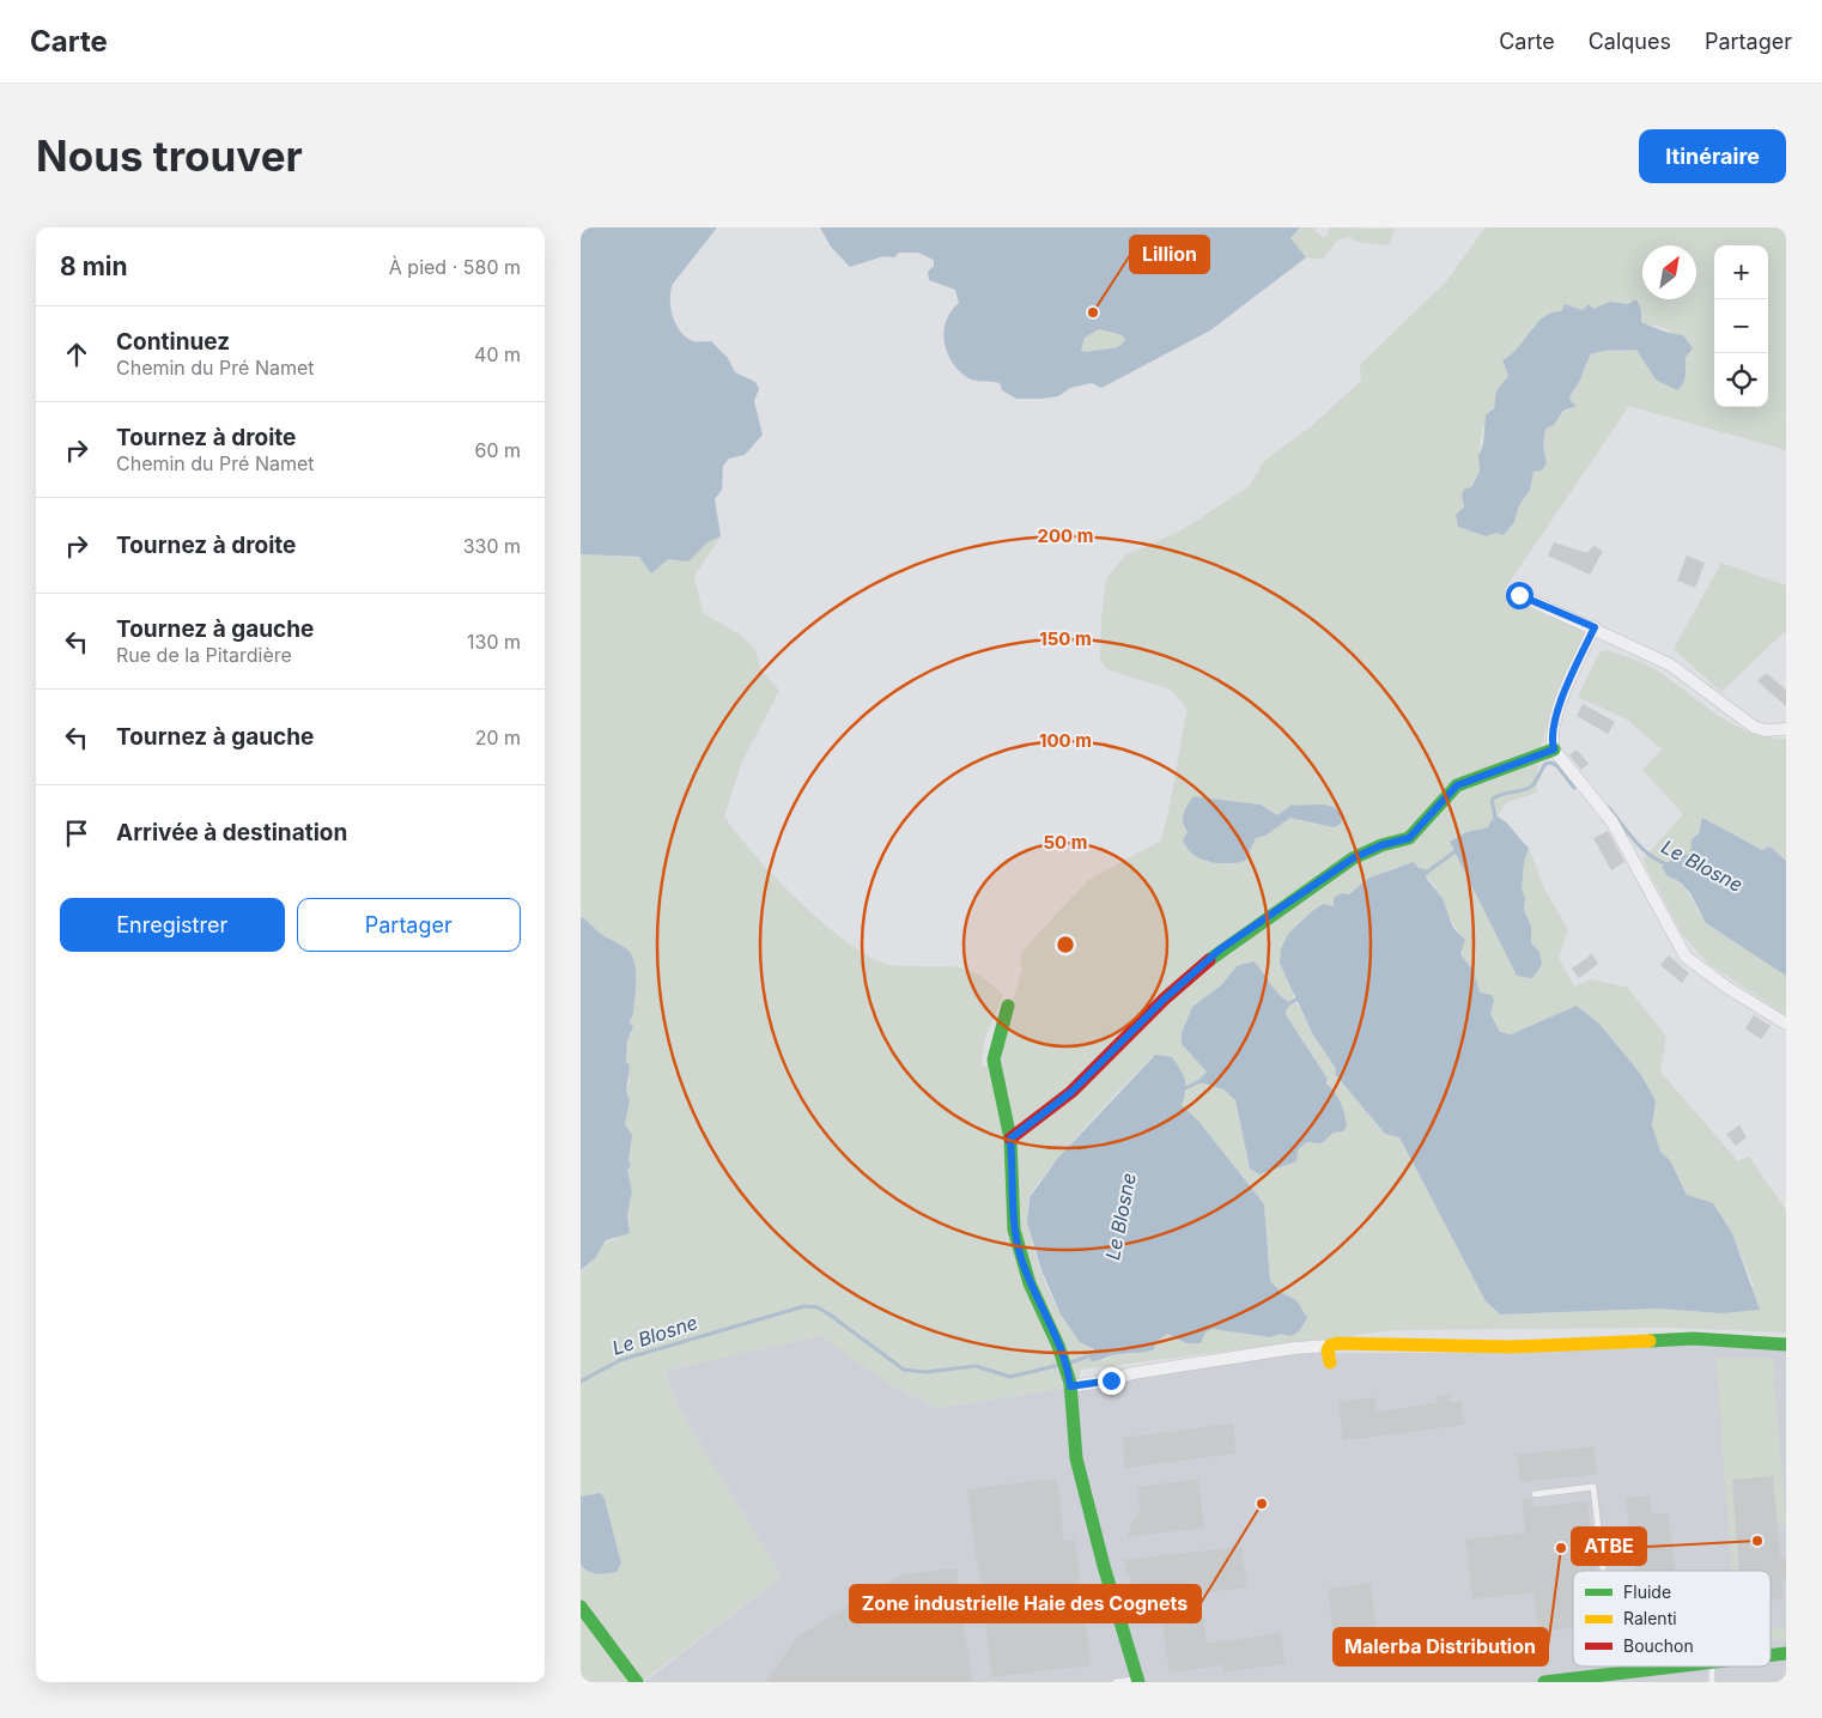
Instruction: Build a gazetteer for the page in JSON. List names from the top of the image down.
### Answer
{
  "water": ["Le Blosne"],
  "places": [
    "Lillion",
    "Zone industrielle Haie des Cognets",
    "ATBE",
    "Malerba Distribution"
  ],
  "legend": ["Fluide", "Ralenti", "Bouchon"],
  "north": "top right",
  "page": {
    "header": "Carte",
    "nav": ["Carte", "Calques", "Partager"],
    "buttons": [
      "Itinéraire",
      ["Enregistrer", "Partager"]
    ],
    "title": "Nous trouver",
    "heading": ["8 min", "À pied · 580 m"],
    "map_buttons": ["+", "−"],
    "list": [
      ["Continuez", "Chemin du Pré Namet", "40 m"],
      ["Tournez à droite", "Chemin du Pré Namet", "60 m"],
      ["Tournez à droite", "330 m"],
      ["Tournez à gauche", "Rue de la Pitardière", "130 m"],
      ["Tournez à gauche", "20 m"],
      "Arrivée à destination"
    ]
  },
  "rings": [
    "200 m",
    "150 m",
    "100 m",
    "50 m"
  ]
}
